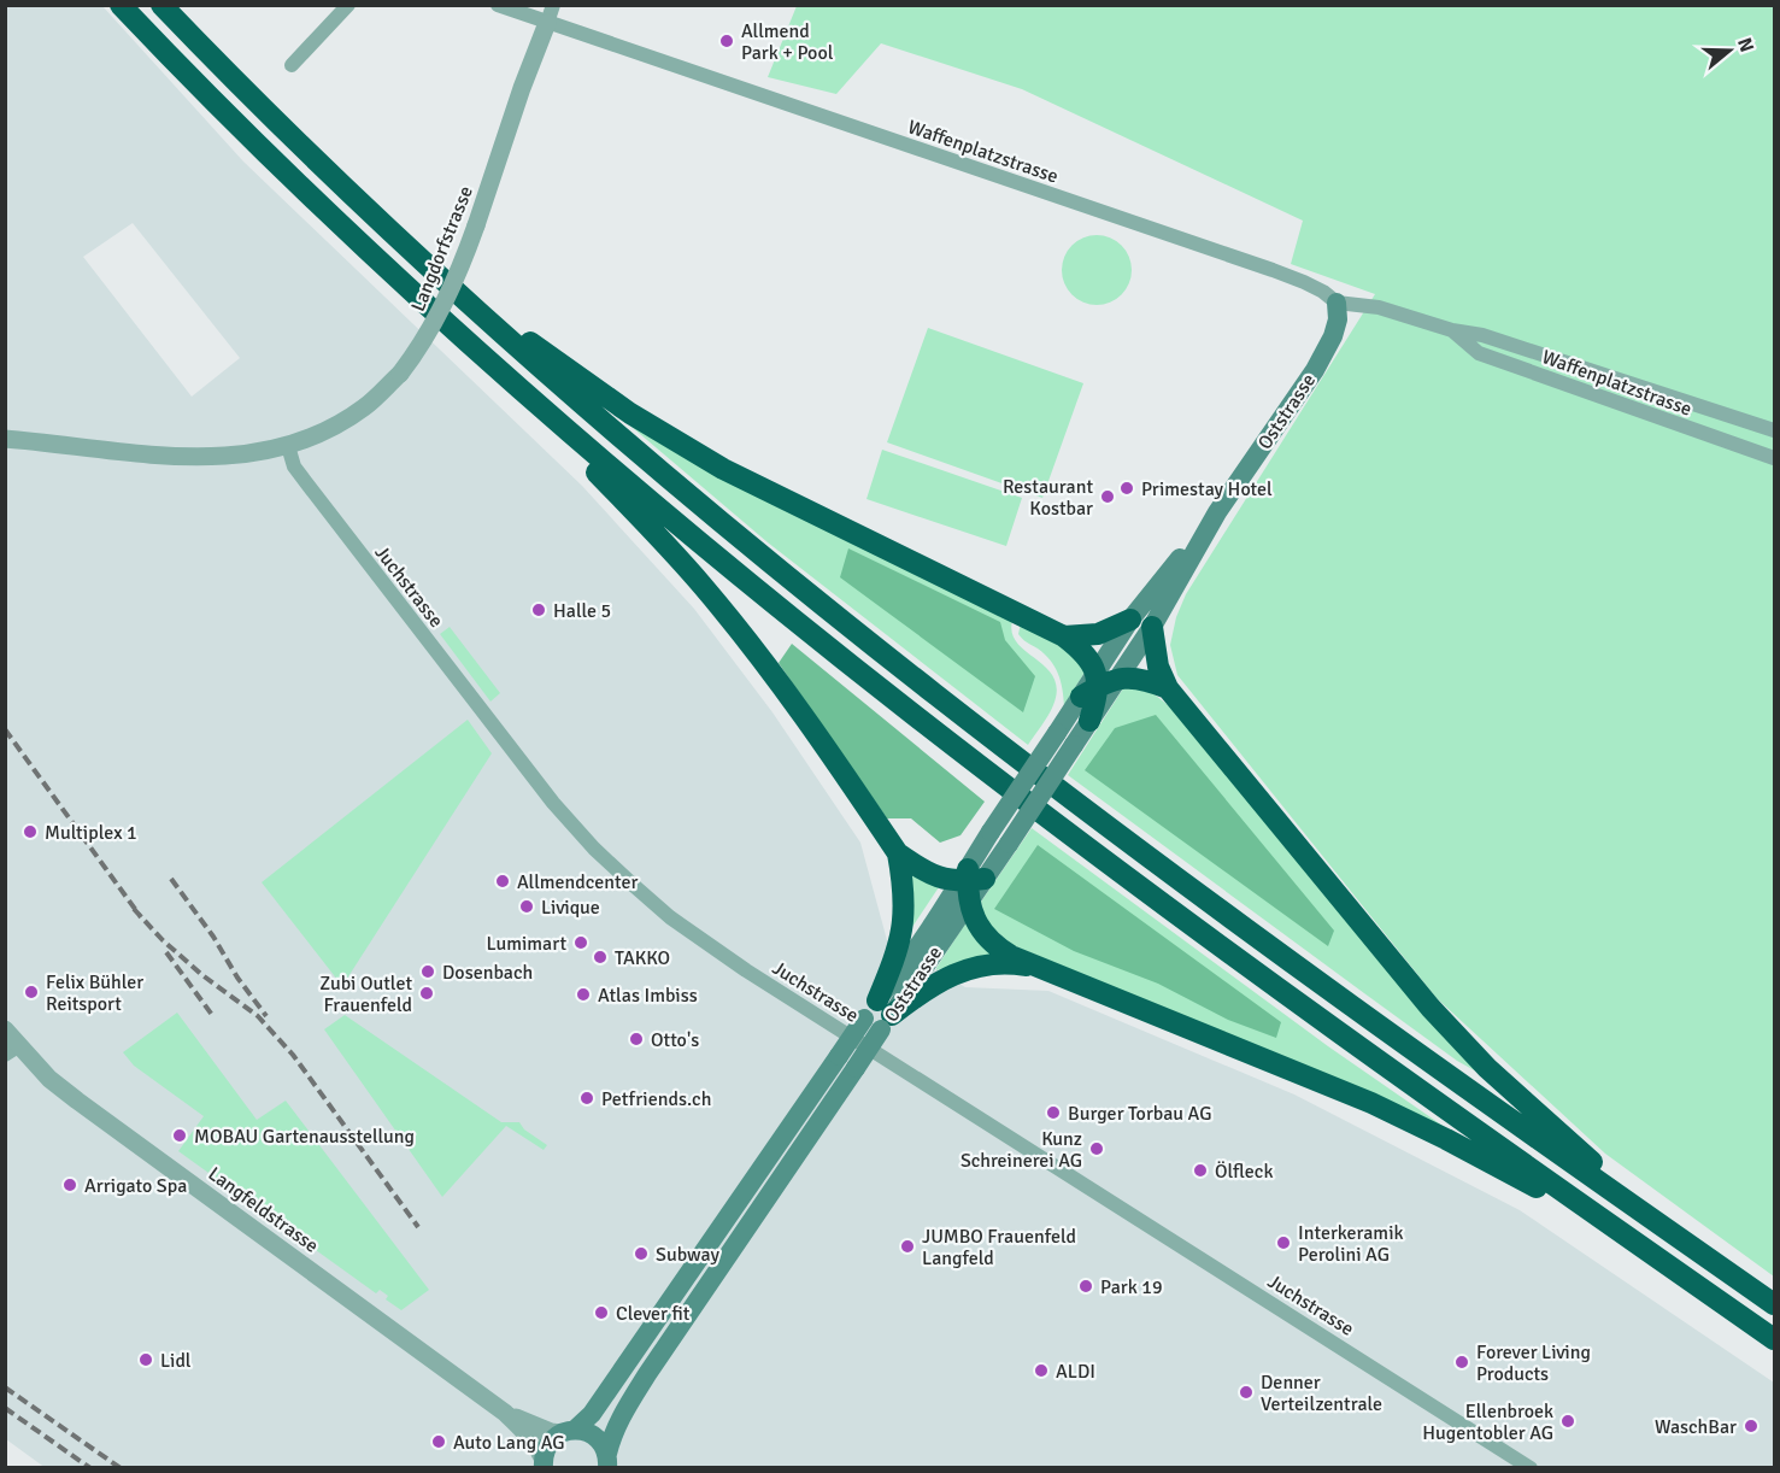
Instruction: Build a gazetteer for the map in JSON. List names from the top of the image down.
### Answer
{
  "streets": {
    "main road": ["Oststrasse"],
    "street": [
      "Waffenplatzstrasse",
      "Langdorfstrasse",
      "Juchstrasse",
      "Langfeldstrasse"
    ]
  },
  "crossings": [
    ["Waffenplatzstrasse", "Langdorfstrasse"],
    ["Waffenplatzstrasse", "Oststrasse"],
    ["Langdorfstrasse", "Juchstrasse"],
    ["Oststrasse", "Langfeldstrasse"]
  ],
  "places": [
    "Allmend Park + Pool",
    "Primestay Hotel",
    "Restaurant Kostbar",
    "Halle 5",
    "Multiplex 1",
    "Allmendcenter",
    "Livique",
    "Lumimart",
    "TAKKO",
    "Dosenbach",
    "Felix Bühler Reitsport",
    "Zubi Outlet Frauenfeld",
    "Atlas Imbiss",
    "Otto's",
    "Petfriends.ch",
    "Burger Torbau AG",
    "MOBAU Gartenausstellung",
    "Kunz Schreinerei AG",
    "Ölfleck",
    "Arrigato Spa",
    "Interkeramik Perolini AG",
    "JUMBO Frauenfeld Langfeld",
    "Subway",
    "Park 19",
    "Clever fit",
    "Lidl",
    "Forever Living Products",
    "ALDI",
    "Denner Verteilzentrale",
    "Ellenbroek Hugentobler AG",
    "WaschBar",
    "Auto Lang AG"
  ],
  "north": "right"
}
